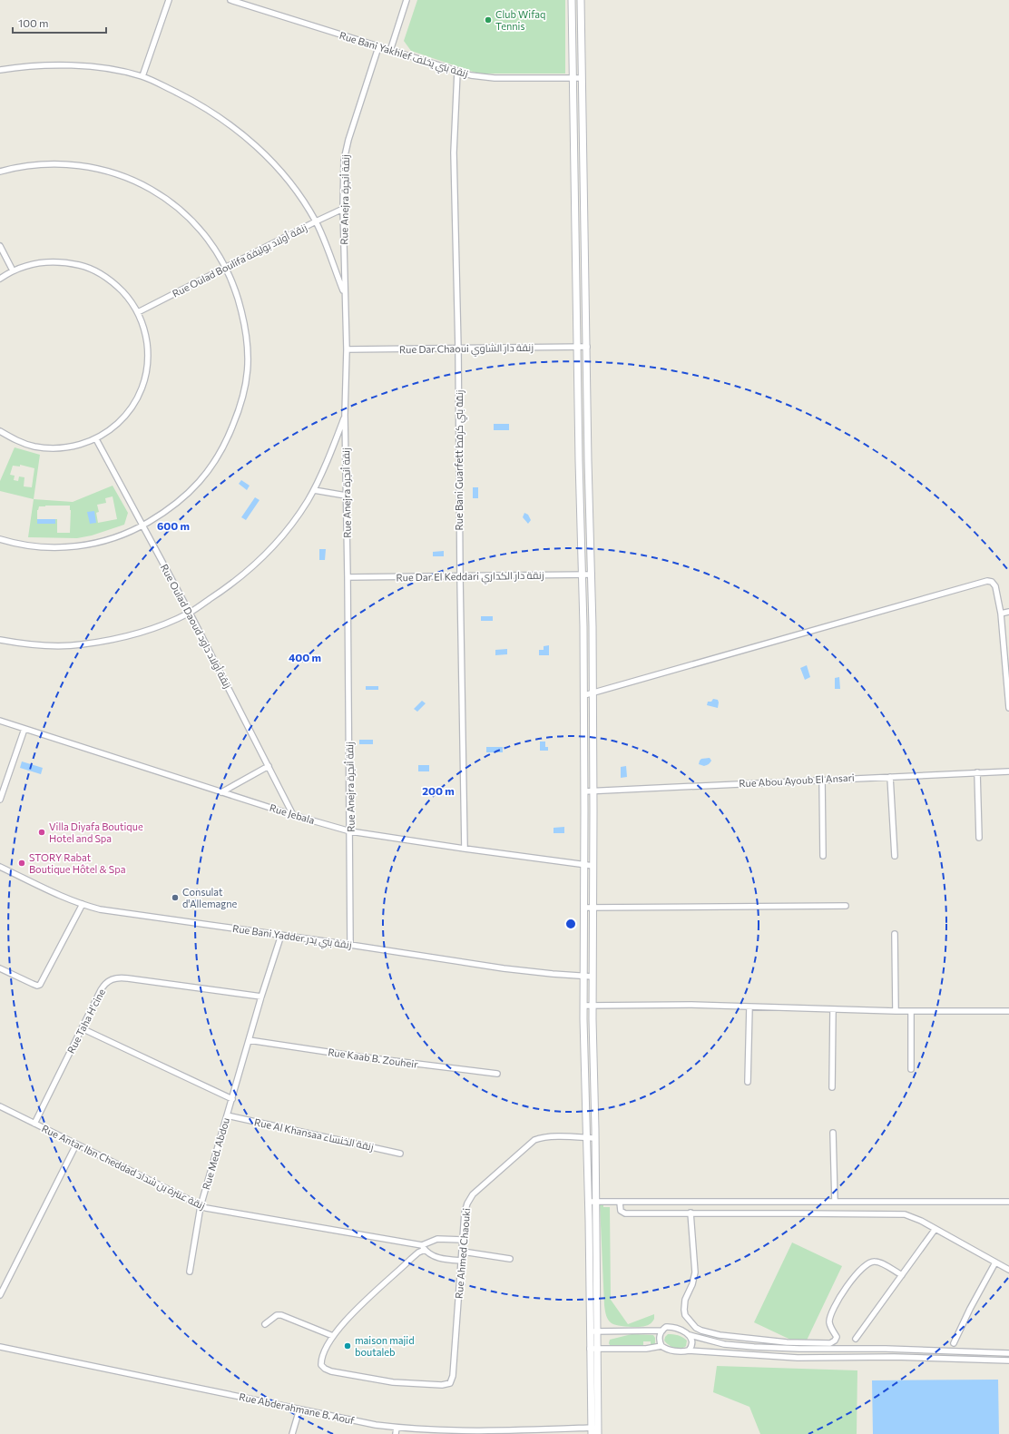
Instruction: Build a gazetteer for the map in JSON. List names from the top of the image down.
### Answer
{
  "streets": {
    "street": [
      "Rue Bani Yakhlef زنقة بني يخلف",
      "Rue Anejra زنقة أنجرة",
      "Rue Oulad Boulifa زنقة أولاد بوليفة",
      "Rue Dar Chaoui زنقة دار الشاوي",
      "Rue Bani Guarfett زنقة بني كرفط",
      "Rue Dar El Keddari زنقة دار الكداري",
      "Rue Oulad Daoud زنقة أولاد داود",
      "Rue Abou Ayoub El Ansari",
      "Rue Jebala",
      "Rue Bani Yadder زنقة بني يدر",
      "Rue Taha H'cine",
      "Rue Kaab B. Zouheir",
      "Rue Al Khansaa زنقة الخنساء",
      "Rue Med. Abdou",
      "Rue Antar Ibn Cheddad زنقة عنترة بن شداد",
      "Rue Ahmed Chaouki",
      "Rue Abderahmane B. Aouf"
    ]
  },
  "crossings": [
    ["Rue Bani Yakhlef زنقة بني يخلف", "Rue Anejra زنقة أنجرة"],
    ["Rue Bani Yakhlef زنقة بني يخلف", "Rue Bani Guarfett زنقة بني كرفط"],
    ["Rue Anejra زنقة أنجرة", "Rue Oulad Boulifa زنقة أولاد بوليفة"],
    ["Rue Anejra زنقة أنجرة", "Rue Dar Chaoui زنقة دار الشاوي"],
    ["Rue Anejra زنقة أنجرة", "Rue Dar El Keddari زنقة دار الكداري"],
    ["Rue Anejra زنقة أنجرة", "Rue Jebala"],
    ["Rue Anejra زنقة أنجرة", "Rue Bani Yadder زنقة بني يدر"],
    ["Rue Dar Chaoui زنقة دار الشاوي", "Rue Bani Guarfett زنقة بني كرفط"],
    ["Rue Bani Guarfett زنقة بني كرفط", "Rue Dar El Keddari زنقة دار الكداري"],
    ["Rue Bani Guarfett زنقة بني كرفط", "Rue Jebala"],
    ["Rue Oulad Daoud زنقة أولاد داود", "Rue Jebala"],
    ["Rue Bani Yadder زنقة بني يدر", "Rue Med. Abdou"],
    ["Rue Taha H'cine", "Rue Med. Abdou"],
    ["Rue Taha H'cine", "Rue Antar Ibn Cheddad زنقة عنترة بن شداد"],
    ["Rue Kaab B. Zouheir", "Rue Med. Abdou"],
    ["Rue Al Khansaa زنقة الخنساء", "Rue Med. Abdou"],
    ["Rue Med. Abdou", "Rue Antar Ibn Cheddad زنقة عنترة بن شداد"]
  ],
  "places": [
    "Club Wifaq Tennis",
    "Villa Diyafa Boutique Hotel and Spa",
    "STORY Rabat Boutique Hôtel & Spa",
    "Consulat d'Allemagne",
    "maison majid boutaleb"
  ],
  "scale_bar": "100 m",
  "rings": ["600 m", "400 m", "200 m"]
}
